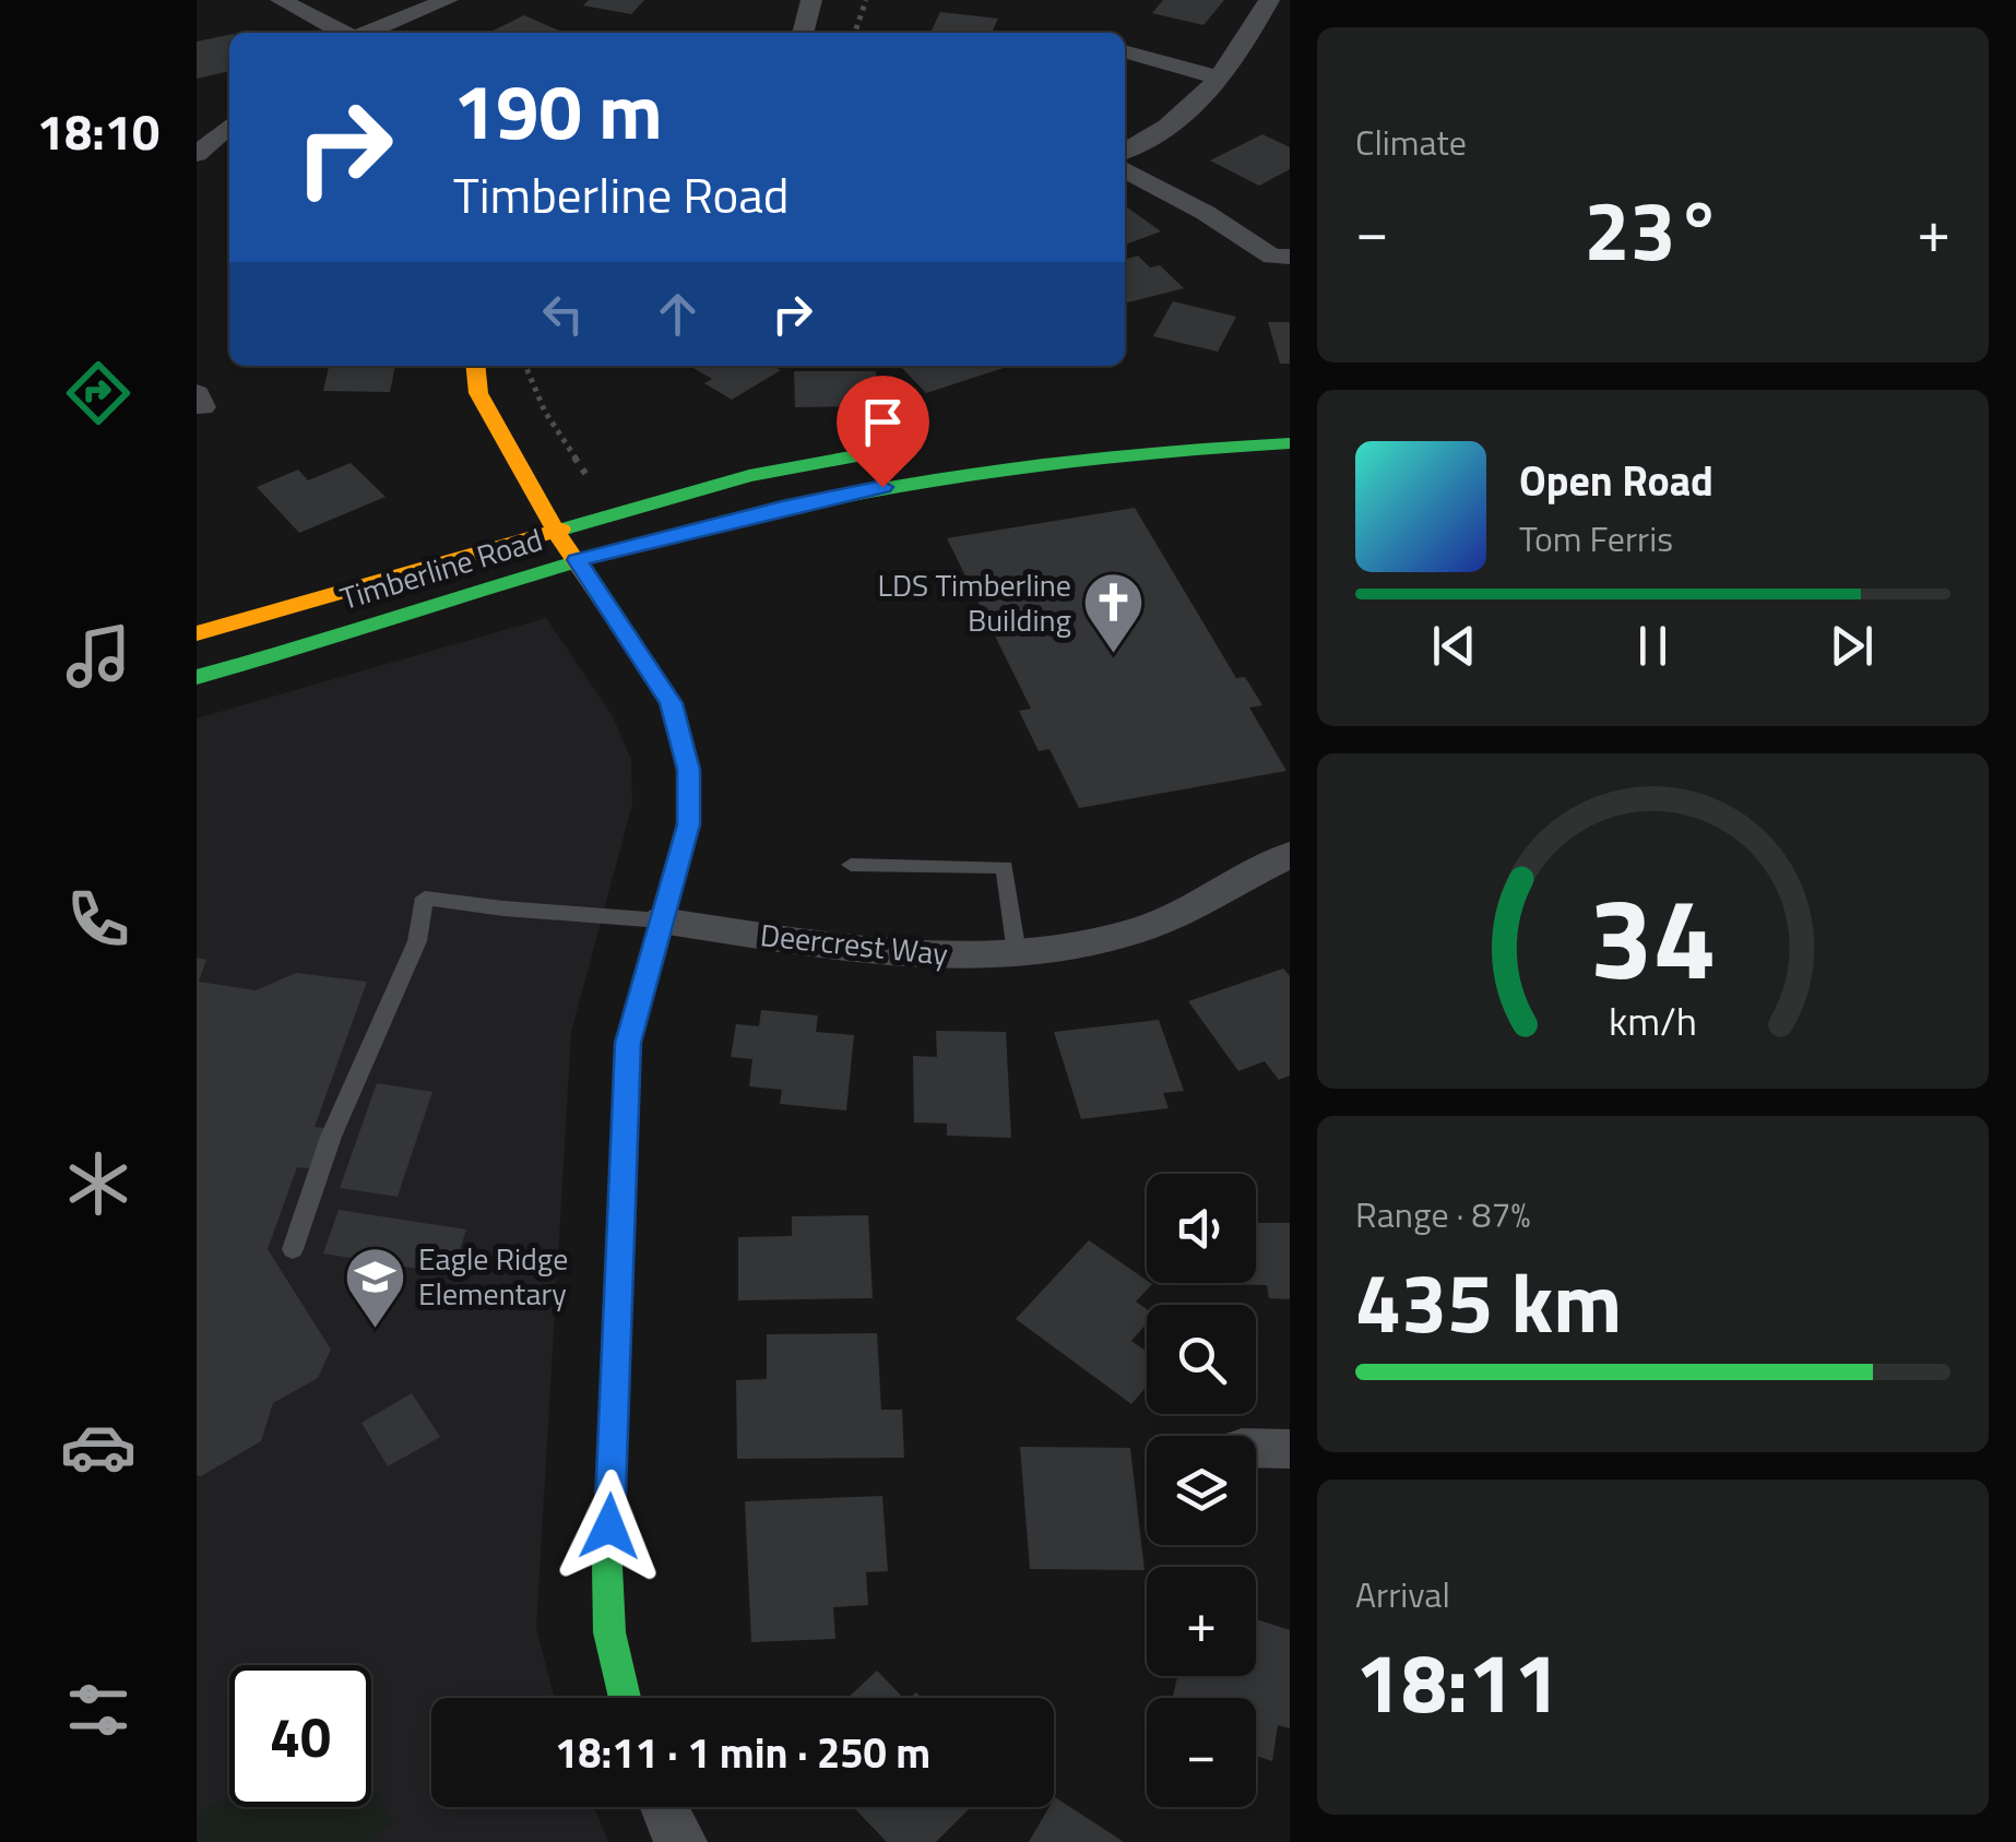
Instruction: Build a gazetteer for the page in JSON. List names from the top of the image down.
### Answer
{
  "streets": {
    "street": ["Timberline Road", "Deercrest Way"]
  },
  "places": {
    "church": ["LDS Timberline Building"],
    "school or university": ["Eagle Ridge Elementary"]
  },
  "page": {
    "tabs": "18:10",
    "tile": [
      "Climate",
      ["Range · 87%", "435 km"],
      ["Arrival", "18:11"]
    ],
    "turn": ["190 m", "Timberline Road"],
    "heat": ["−", "23°", "+"],
    "song": ["Open Road", "Tom Ferris"],
    "map_buttons": ["+", "−"],
    "limit": "40",
    "trip": "18:11 · 1 min · 250 m",
    "gauge": ["34", "km/h"]
  }
}
